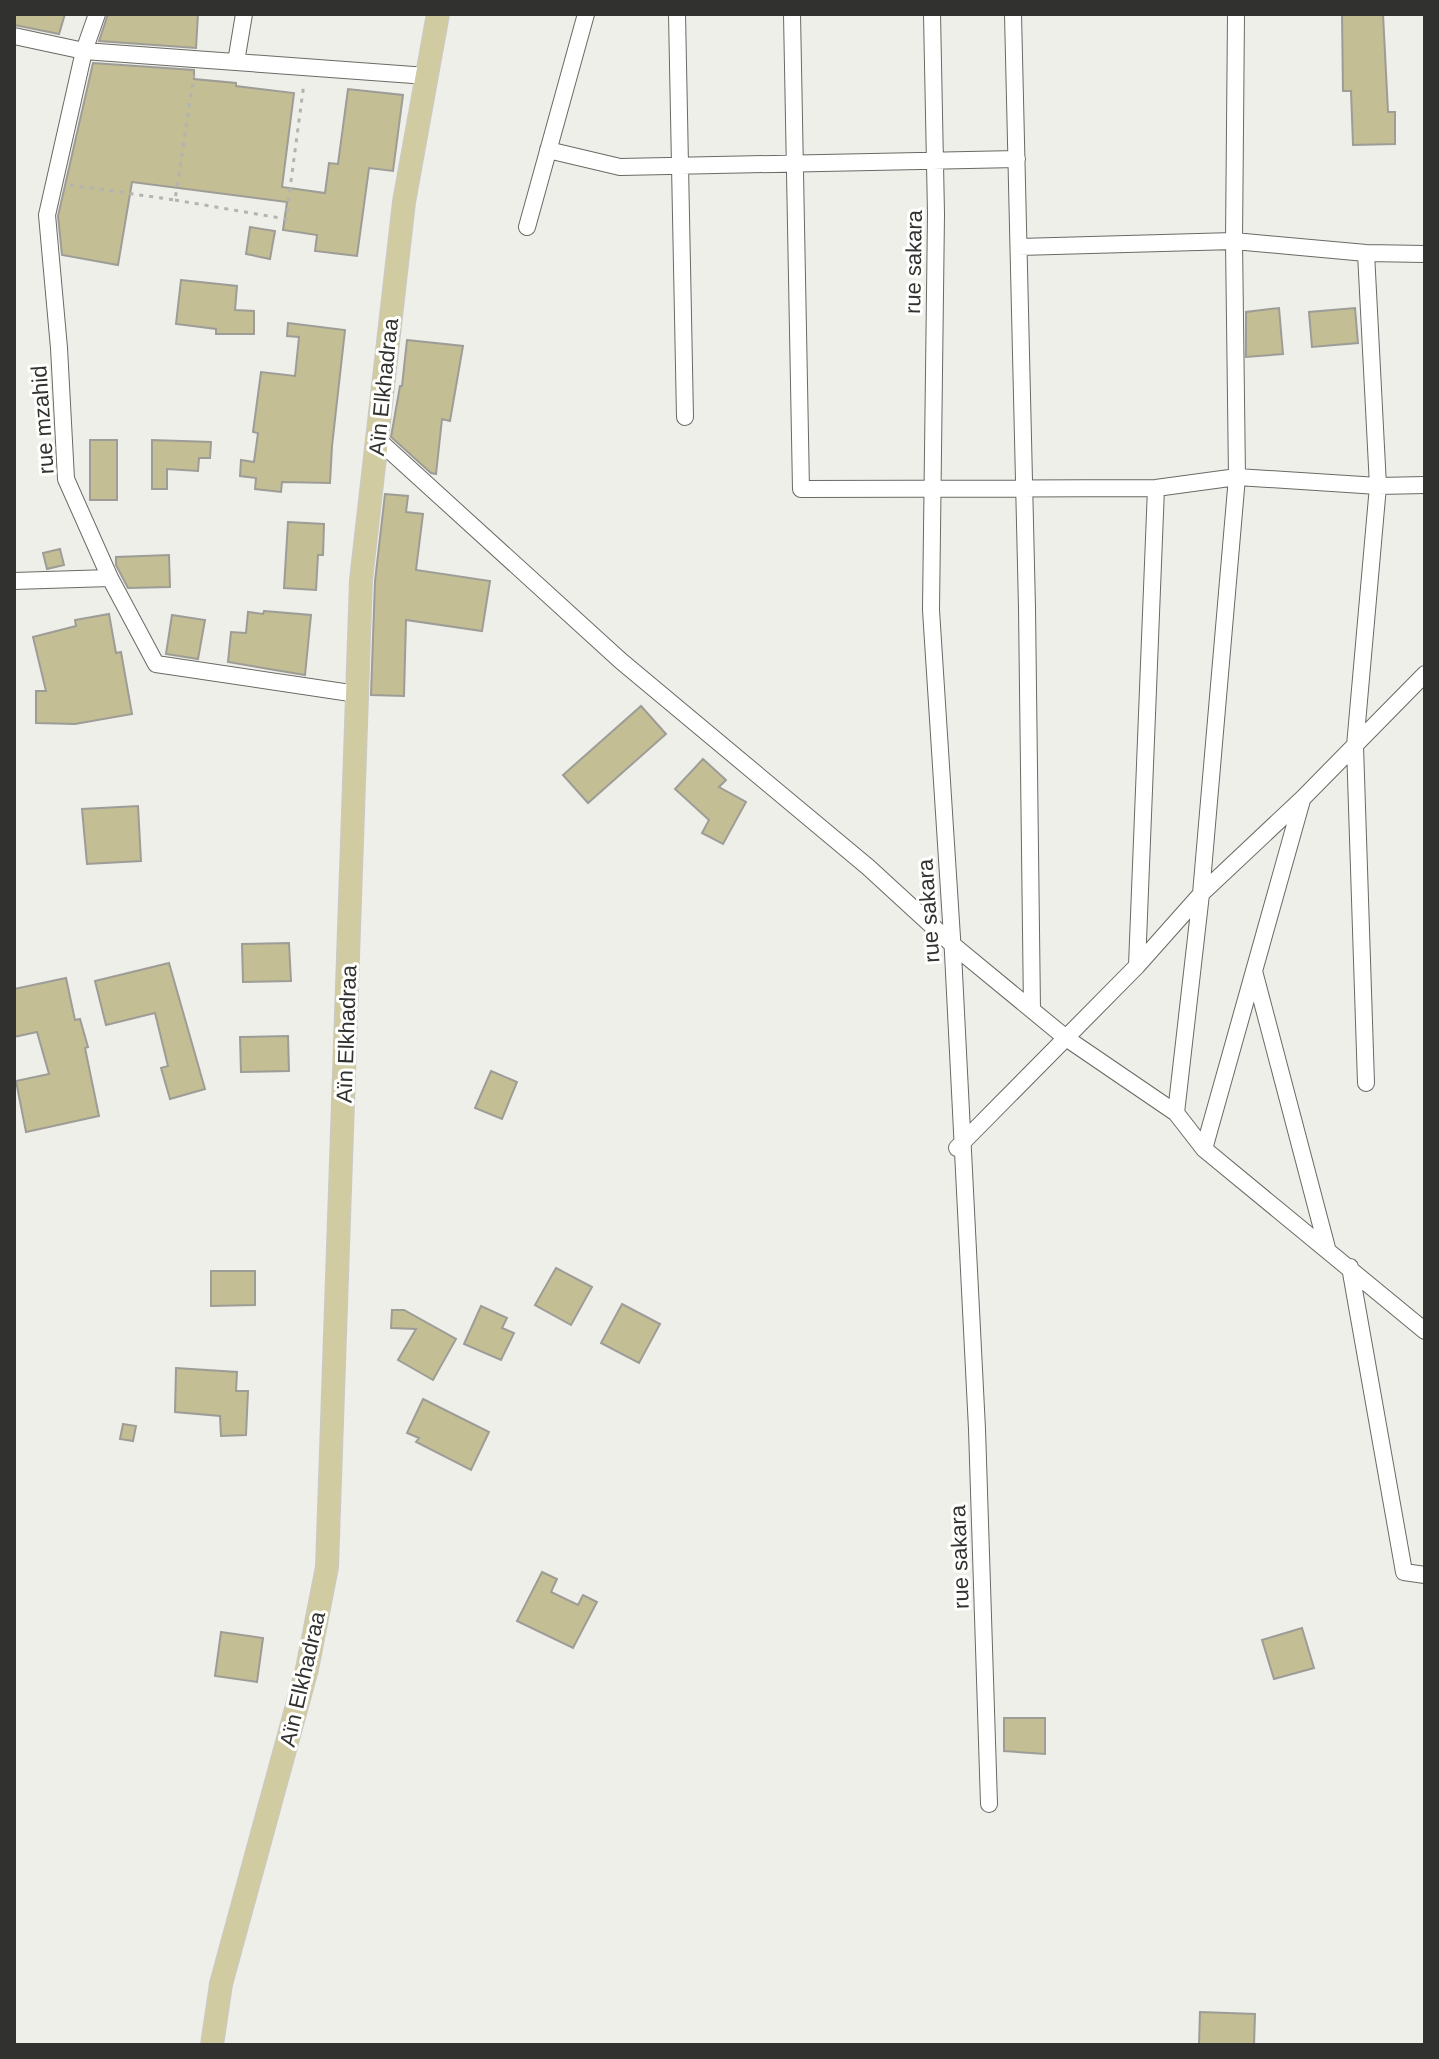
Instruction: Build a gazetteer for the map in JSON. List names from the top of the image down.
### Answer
{
  "streets": {
    "main road": ["Aïn Elkhadraa"],
    "street": ["rue sakara", "rue mzahid"]
  },
  "crossings": [
    ["Aïn Elkhadraa", "rue mzahid"]
  ]
}
